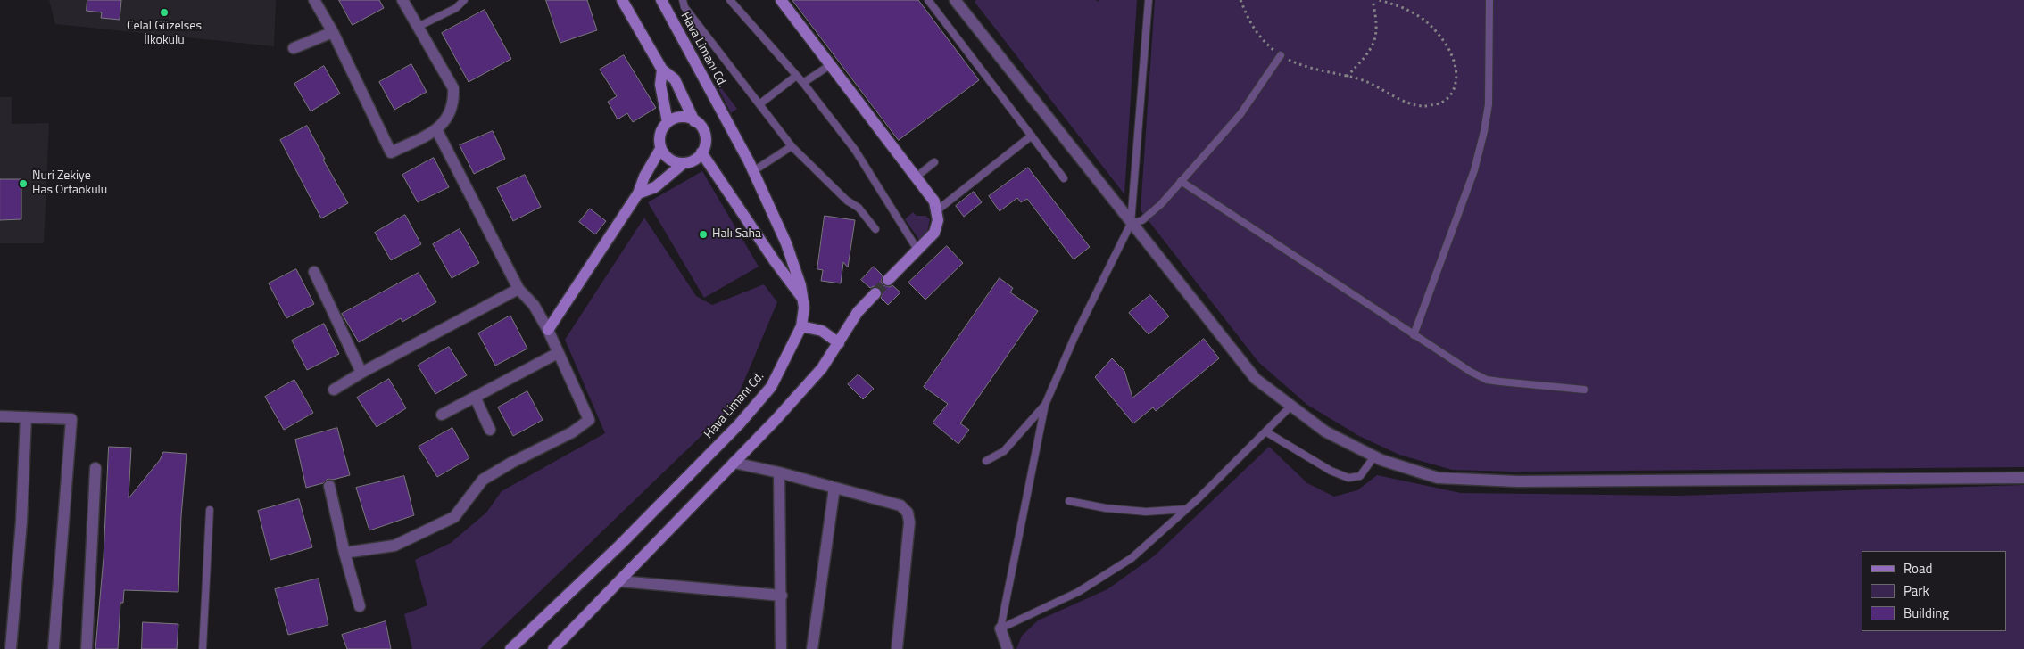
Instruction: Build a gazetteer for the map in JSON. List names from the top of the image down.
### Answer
{
  "streets": {
    "street": ["Hava Limanı Cd."]
  },
  "places": ["Celal Güzelses İlkokulu", "Nuri Zekiye Has Ortaokulu", "Halı Saha"],
  "legend": ["Road", "Park", "Building"]
}
